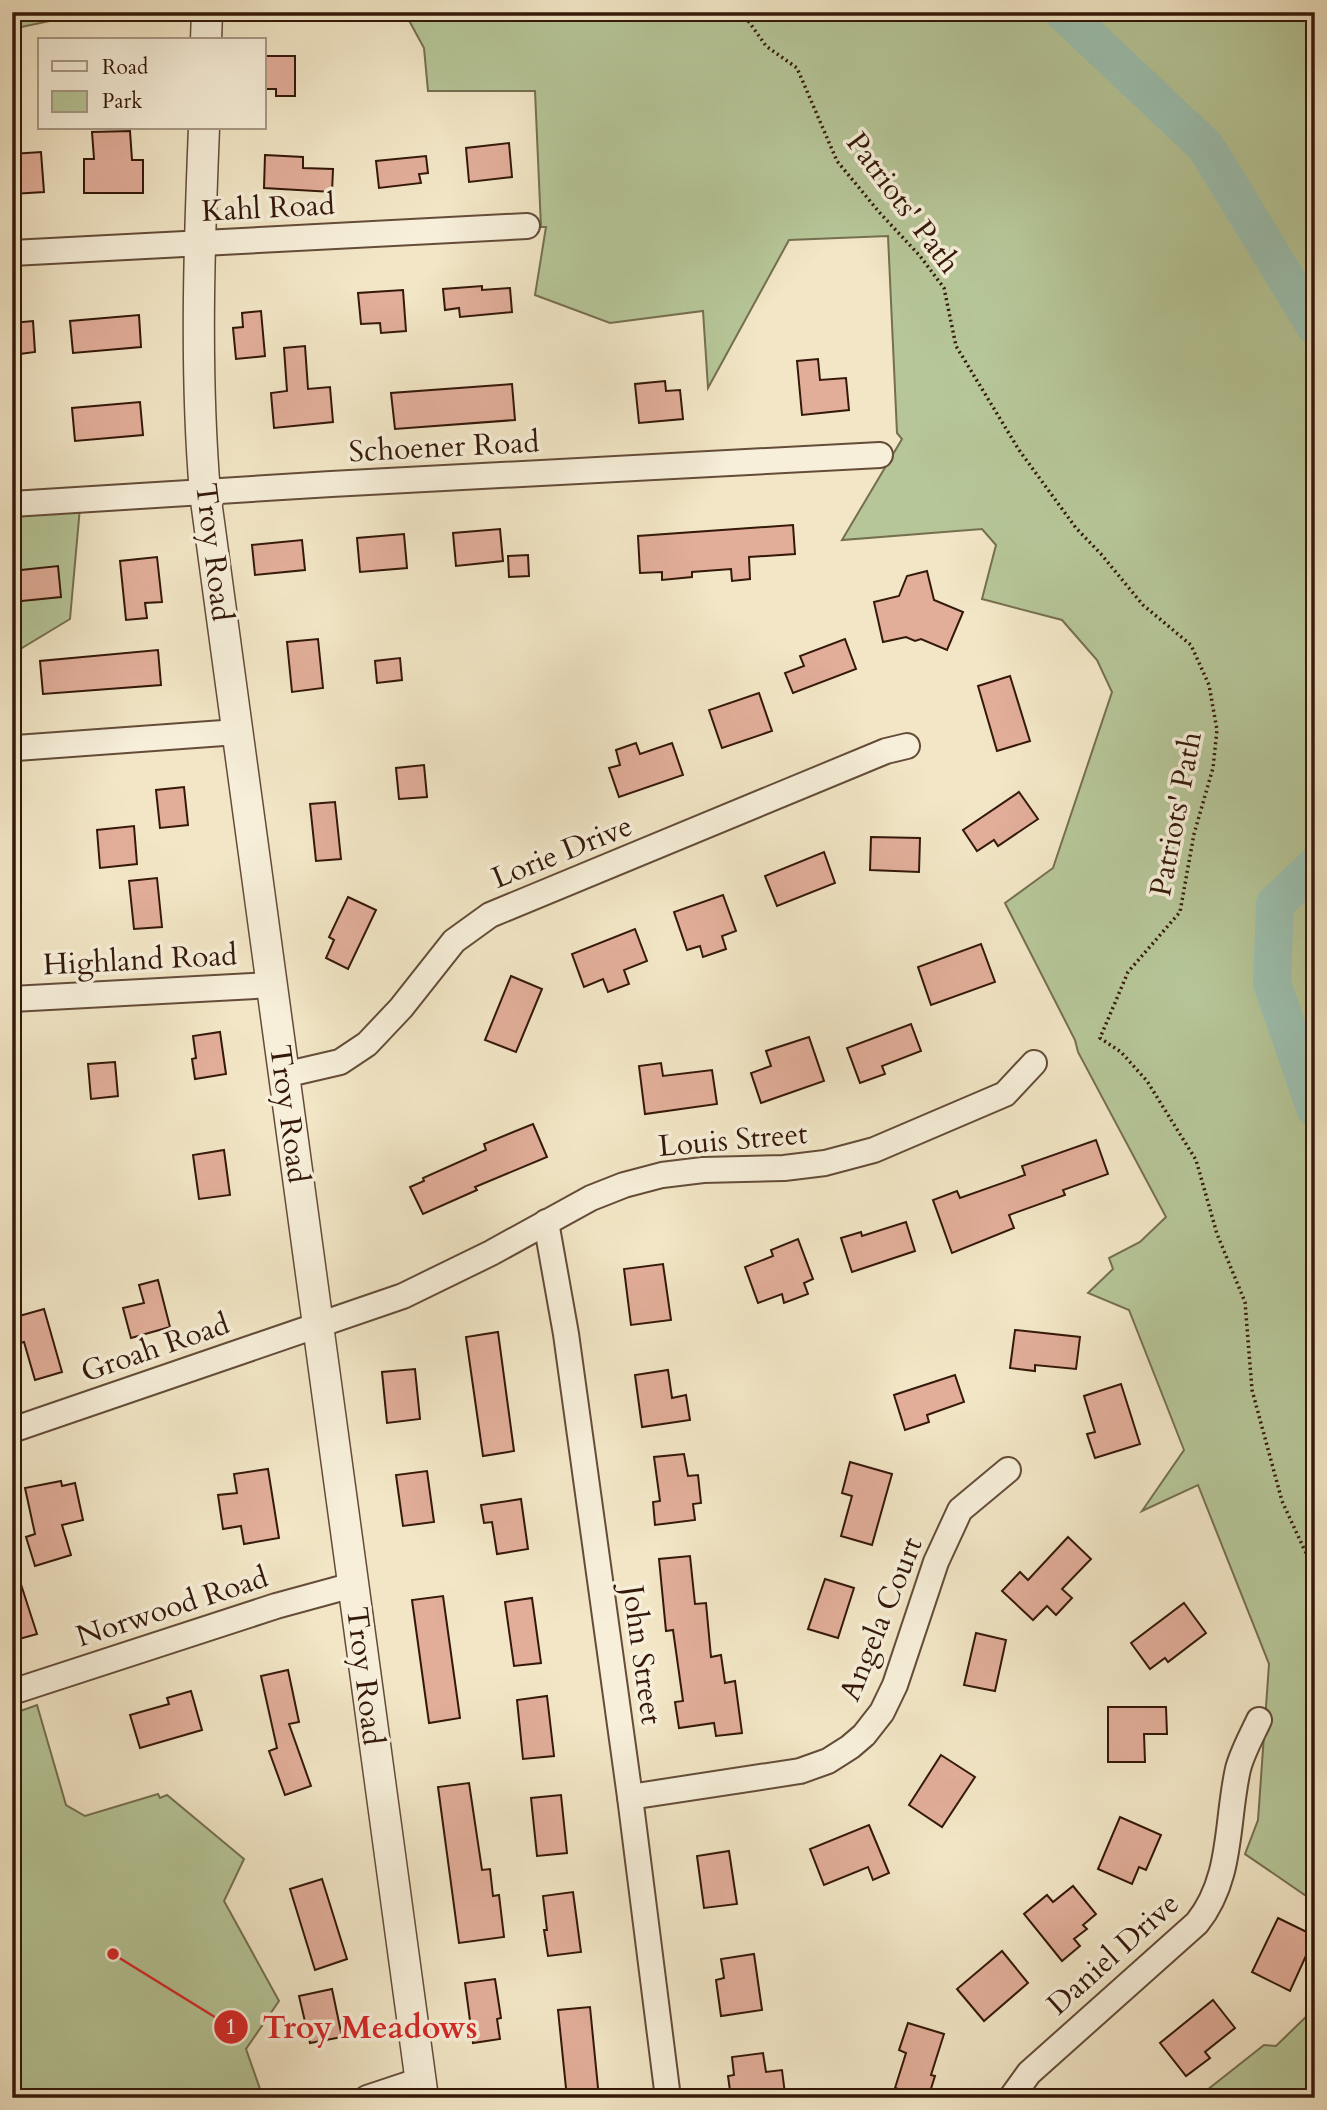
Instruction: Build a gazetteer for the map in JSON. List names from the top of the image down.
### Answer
{
  "streets": {
    "street": [
      "Kahl Road",
      "Schoener Road",
      "Troy Road",
      "Lorie Drive",
      "Highland Road",
      "Louis Street",
      "Groah Road",
      "Norwood Road",
      "Angela Court",
      "John Street",
      "Daniel Drive"
    ],
    "path": ["Patriots' Path"]
  },
  "crossings": [
    ["Kahl Road", "Troy Road"],
    ["Schoener Road", "Troy Road"],
    ["Troy Road", "Lorie Drive"],
    ["Troy Road", "Highland Road"],
    ["Troy Road", "Louis Street"],
    ["Troy Road", "Groah Road"],
    ["Troy Road", "Norwood Road"],
    ["Louis Street", "Groah Road"],
    ["Louis Street", "John Street"],
    ["Angela Court", "John Street"]
  ],
  "places": ["Troy Meadows"],
  "legend": ["Road", "Park"]
}
